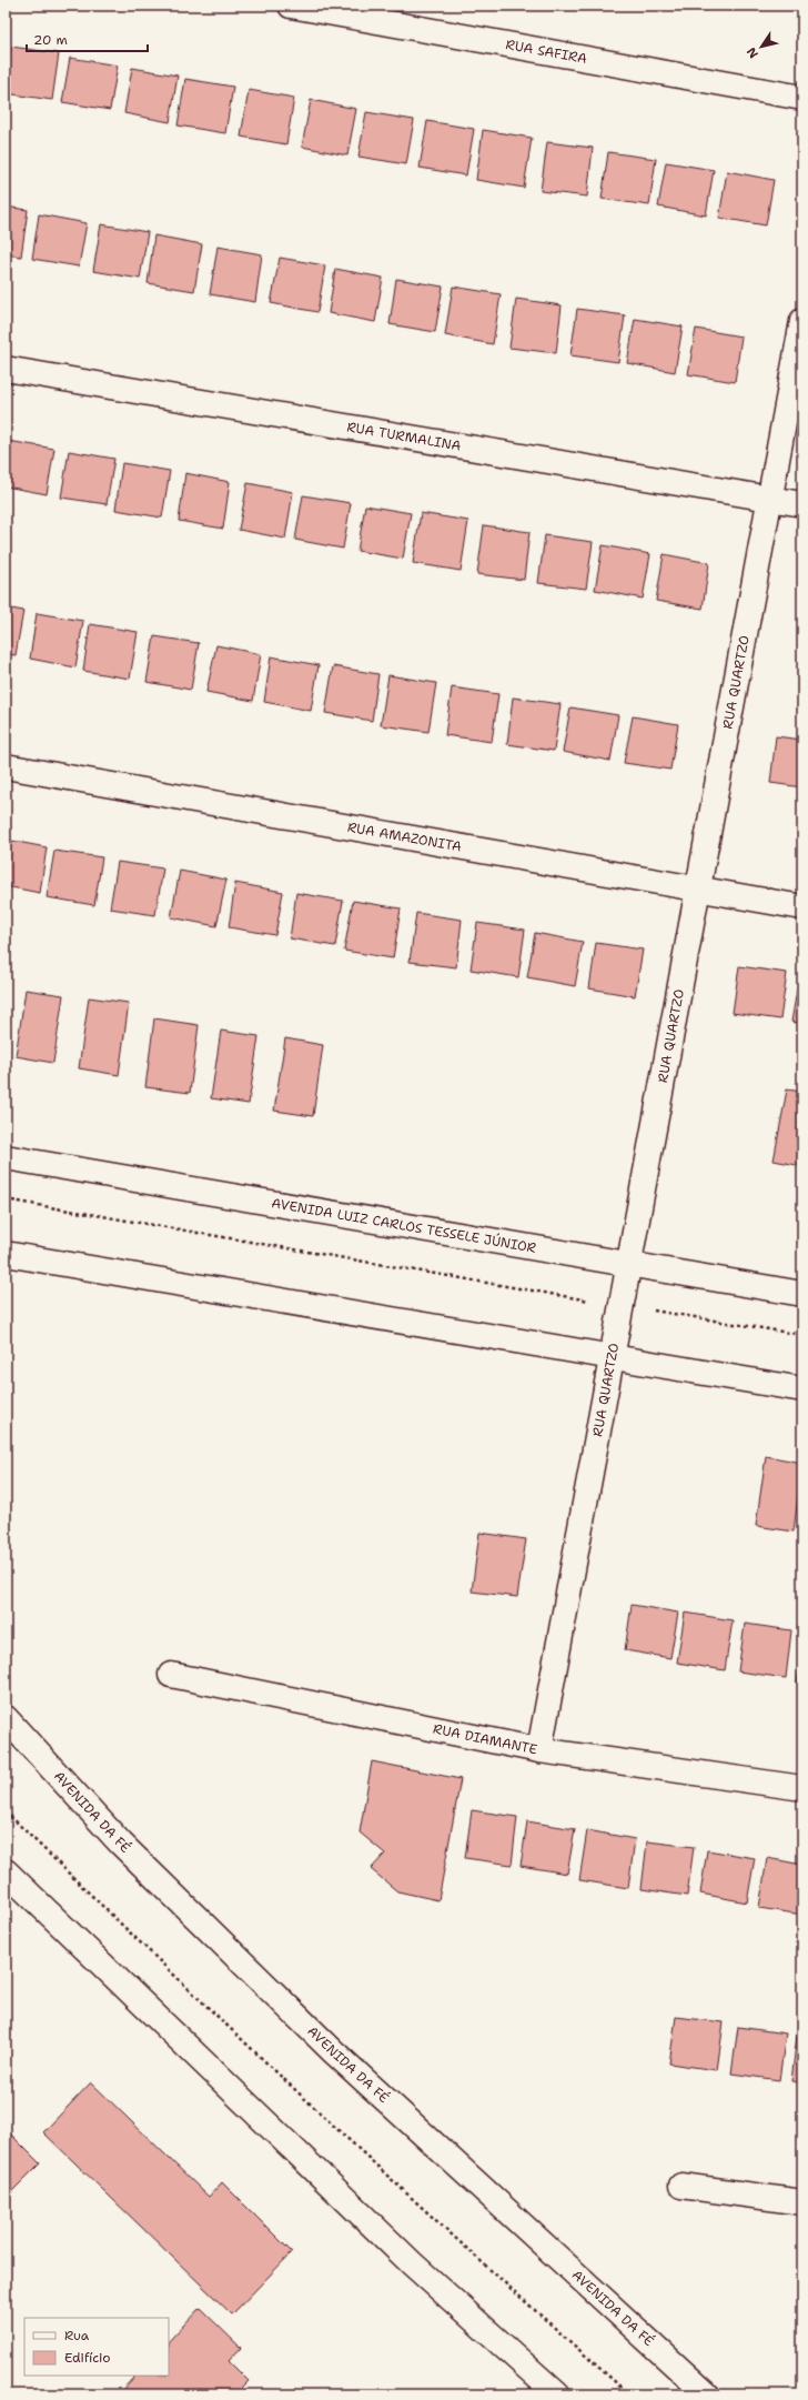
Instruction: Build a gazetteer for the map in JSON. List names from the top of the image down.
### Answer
{
  "streets": {
    "street": [
      "RUA SAFIRA",
      "RUA TURMALINA",
      "RUA QUARTZO",
      "RUA AMAZONITA",
      "AVENIDA LUIZ CARLOS TESSELE JÚNIOR",
      "RUA DIAMANTE",
      "AVENIDA DA FÉ"
    ]
  },
  "crossings": [
    ["RUA TURMALINA", "RUA QUARTZO"],
    ["RUA QUARTZO", "RUA AMAZONITA"],
    ["RUA QUARTZO", "AVENIDA LUIZ CARLOS TESSELE JÚNIOR"],
    ["RUA QUARTZO", "RUA DIAMANTE"]
  ],
  "legend": ["Rua", "Edifício"],
  "scale_bar": "20 m",
  "north": "bottom left"
}
